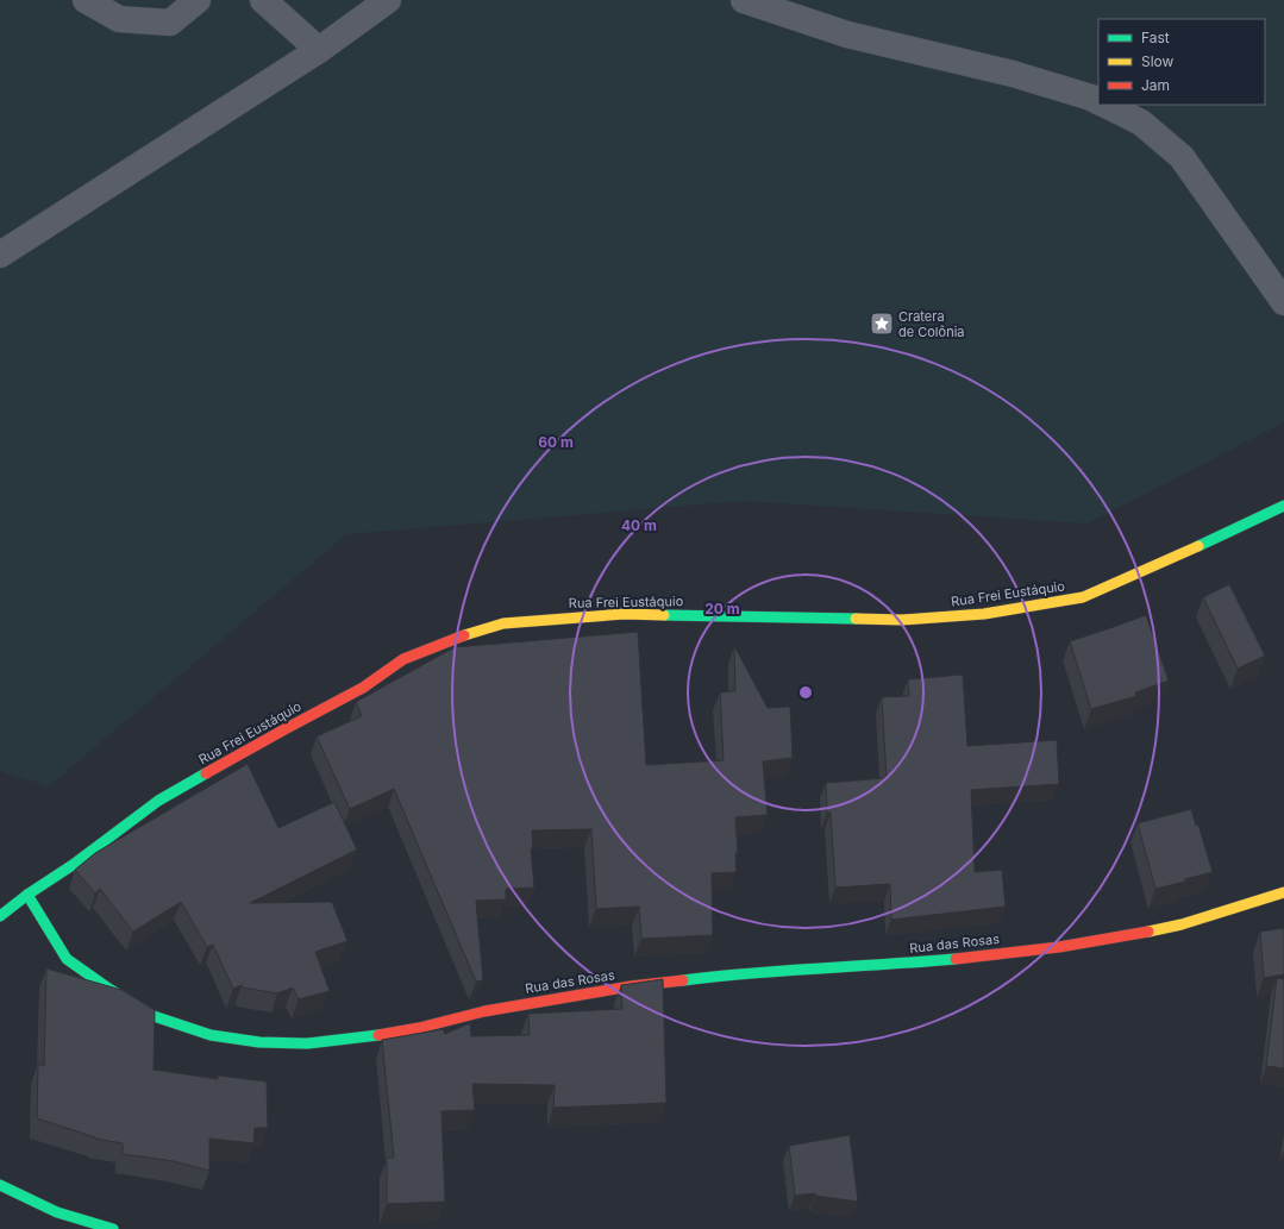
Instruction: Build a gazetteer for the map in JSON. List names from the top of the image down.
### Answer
{
  "streets": {
    "street": ["Rua Frei Eustáquio", "Rua das Rosas"]
  },
  "crossings": [
    ["Rua Frei Eustáquio", "Rua das Rosas"]
  ],
  "places": {
    "place": ["Cratera de Colônia"]
  },
  "legend": ["Fast", "Slow", "Jam"],
  "rings": ["60 m", "40 m", "20 m"]
}
